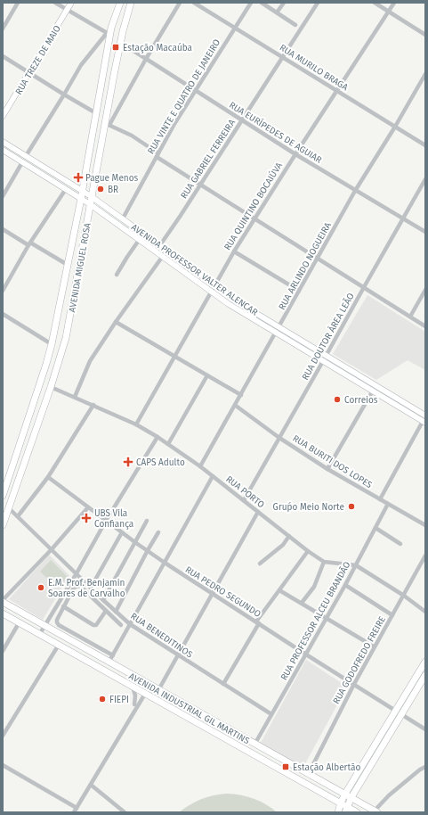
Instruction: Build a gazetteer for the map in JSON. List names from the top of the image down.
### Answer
{
  "streets": {
    "main road": [
      "RUA TREZE DE MAIO",
      "AVENIDA MIGUEL ROSA",
      "AVENIDA PROFESSOR VALTER ALENCAR",
      "AVENIDA INDUSTRIAL GIL MARTINS"
    ],
    "street": [
      "RUA MURILO BRAGA",
      "RUA VINTE E QUATRO DE JANEIRO",
      "RUA EURÍPEDES DE AGUIAR",
      "RUA GABRIEL FERREIRA",
      "RUA QUINTINO BOCAIÚVA",
      "RUA ARLINDO NOGUEIRA",
      "RUA DOUTOR ÁREA LEÃO",
      "RUA BURITI DOS LOPES",
      "RUA PORTO",
      "RUA PEDRO SEGUNDO",
      "RUA PROFESSOR ALCEU BRANDÃO",
      "RUA BENEDITINOS",
      "RUA GODOFREDO FREIRE"
    ]
  },
  "crossings": [
    ["RUA MURILO BRAGA", "RUA VINTE E QUATRO DE JANEIRO"],
    ["RUA MURILO BRAGA", "RUA GABRIEL FERREIRA"],
    ["RUA MURILO BRAGA", "RUA QUINTINO BOCAIÚVA"],
    ["RUA MURILO BRAGA", "RUA ARLINDO NOGUEIRA"],
    ["RUA VINTE E QUATRO DE JANEIRO", "RUA EURÍPEDES DE AGUIAR"],
    ["RUA VINTE E QUATRO DE JANEIRO", "AVENIDA PROFESSOR VALTER ALENCAR"],
    ["RUA EURÍPEDES DE AGUIAR", "RUA GABRIEL FERREIRA"],
    ["RUA EURÍPEDES DE AGUIAR", "RUA QUINTINO BOCAIÚVA"],
    ["RUA EURÍPEDES DE AGUIAR", "RUA ARLINDO NOGUEIRA"],
    ["RUA EURÍPEDES DE AGUIAR", "AVENIDA MIGUEL ROSA"],
    ["RUA EURÍPEDES DE AGUIAR", "RUA DOUTOR ÁREA LEÃO"],
    ["RUA GABRIEL FERREIRA", "AVENIDA PROFESSOR VALTER ALENCAR"],
    ["RUA QUINTINO BOCAIÚVA", "AVENIDA PROFESSOR VALTER ALENCAR"],
    ["RUA QUINTINO BOCAIÚVA", "RUA PORTO"],
    ["RUA ARLINDO NOGUEIRA", "AVENIDA PROFESSOR VALTER ALENCAR"],
    ["RUA ARLINDO NOGUEIRA", "RUA BURITI DOS LOPES"],
    ["RUA ARLINDO NOGUEIRA", "RUA PORTO"],
    ["AVENIDA MIGUEL ROSA", "AVENIDA PROFESSOR VALTER ALENCAR"],
    ["AVENIDA MIGUEL ROSA", "RUA PORTO"],
    ["AVENIDA MIGUEL ROSA", "RUA BENEDITINOS"],
    ["AVENIDA PROFESSOR VALTER ALENCAR", "RUA DOUTOR ÁREA LEÃO"],
    ["RUA DOUTOR ÁREA LEÃO", "RUA BURITI DOS LOPES"],
    ["RUA DOUTOR ÁREA LEÃO", "RUA PORTO"],
    ["RUA BURITI DOS LOPES", "RUA PROFESSOR ALCEU BRANDÃO"],
    ["RUA PORTO", "RUA PROFESSOR ALCEU BRANDÃO"],
    ["RUA PORTO", "RUA GODOFREDO FREIRE"],
    ["RUA PEDRO SEGUNDO", "RUA PROFESSOR ALCEU BRANDÃO"],
    ["RUA PEDRO SEGUNDO", "RUA GODOFREDO FREIRE"],
    ["RUA PROFESSOR ALCEU BRANDÃO", "RUA BENEDITINOS"],
    ["RUA PROFESSOR ALCEU BRANDÃO", "AVENIDA INDUSTRIAL GIL MARTINS"],
    ["RUA GODOFREDO FREIRE", "AVENIDA INDUSTRIAL GIL MARTINS"]
  ],
  "places": {
    "transit": ["Estação Macaúba", "Estação Albertão"],
    "health": ["Pague Menos", "CAPS Adulto", "UBS Vila Confiança"],
    "other": [
      "BR",
      "Correios",
      "Gruṕo Meio Norte",
      "E.M. Prof. Benjamin Soares de Carvalho",
      "FIEPI"
    ]
  }
}
